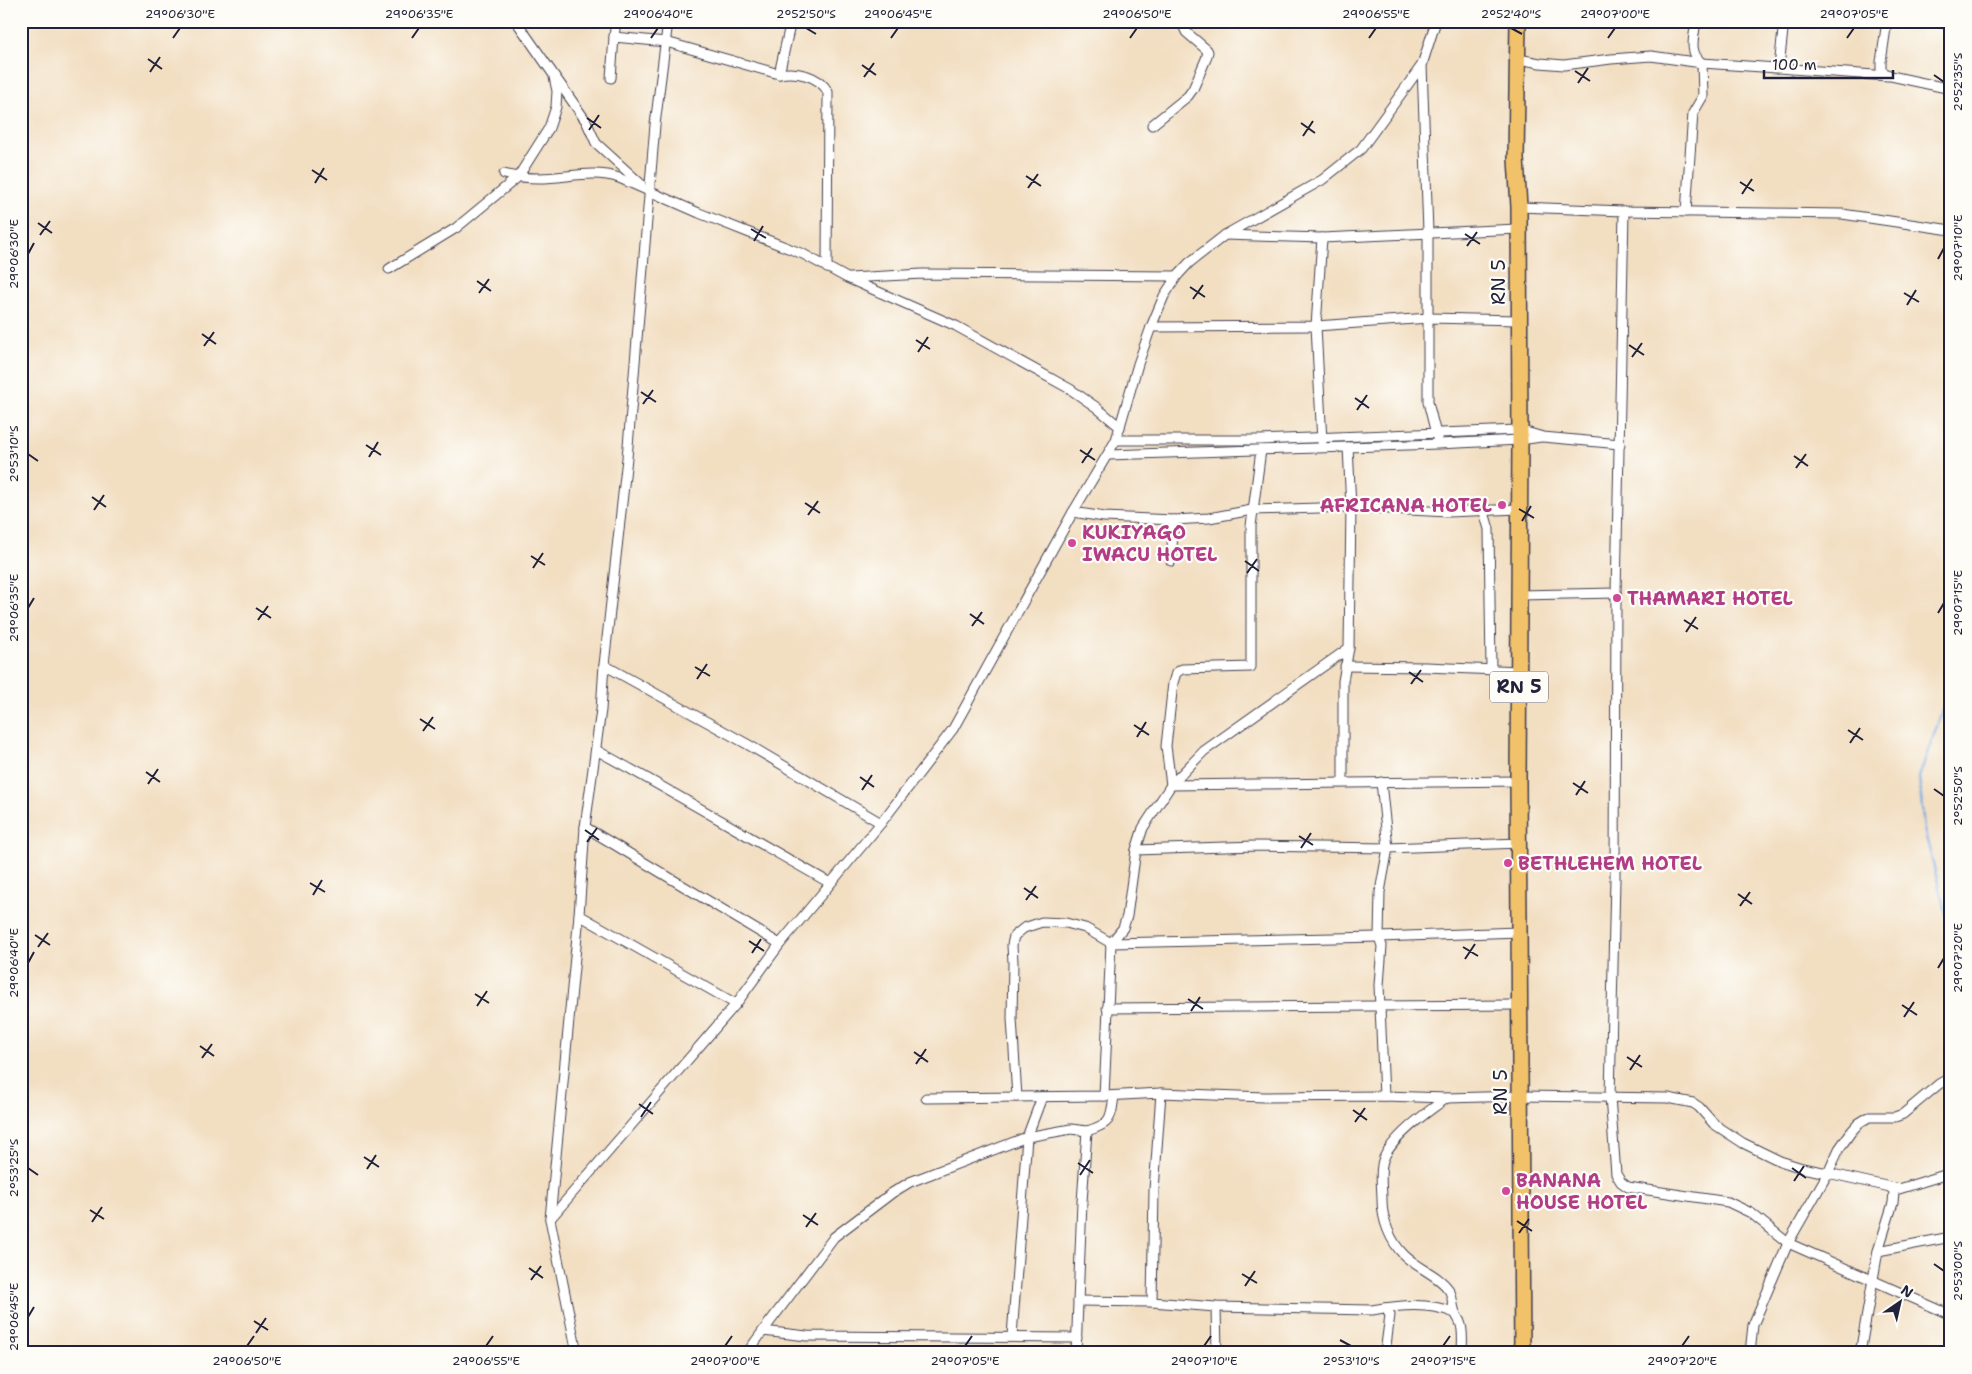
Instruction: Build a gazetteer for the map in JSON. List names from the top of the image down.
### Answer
{
  "streets": {
    "main road": ["RN 5"]
  },
  "places": [
    "AFRICANA HOTEL",
    "KUKIYAGO IWACU HOTEL",
    "THAMARI HOTEL",
    "BETHLEHEM HOTEL",
    "BANANA HOUSE HOTEL"
  ],
  "scale_bar": "100 m",
  "north": "top right",
  "coordinates": [
    "29°06'30\"E",
    "29°06'35\"E",
    "29°06'40\"E",
    "2°52'50\"S",
    "29°06'45\"E",
    "29°06'50\"E",
    "29°06'55\"E",
    "2°52'40\"S",
    "29°07'00\"E",
    "29°07'05\"E",
    "2°52'35\"S",
    "29°07'10\"E",
    "2°53'10\"S",
    "29°07'15\"E",
    "29°07'20\"E",
    "2°53'25\"S",
    "2°53'00\"S"
  ]
}
